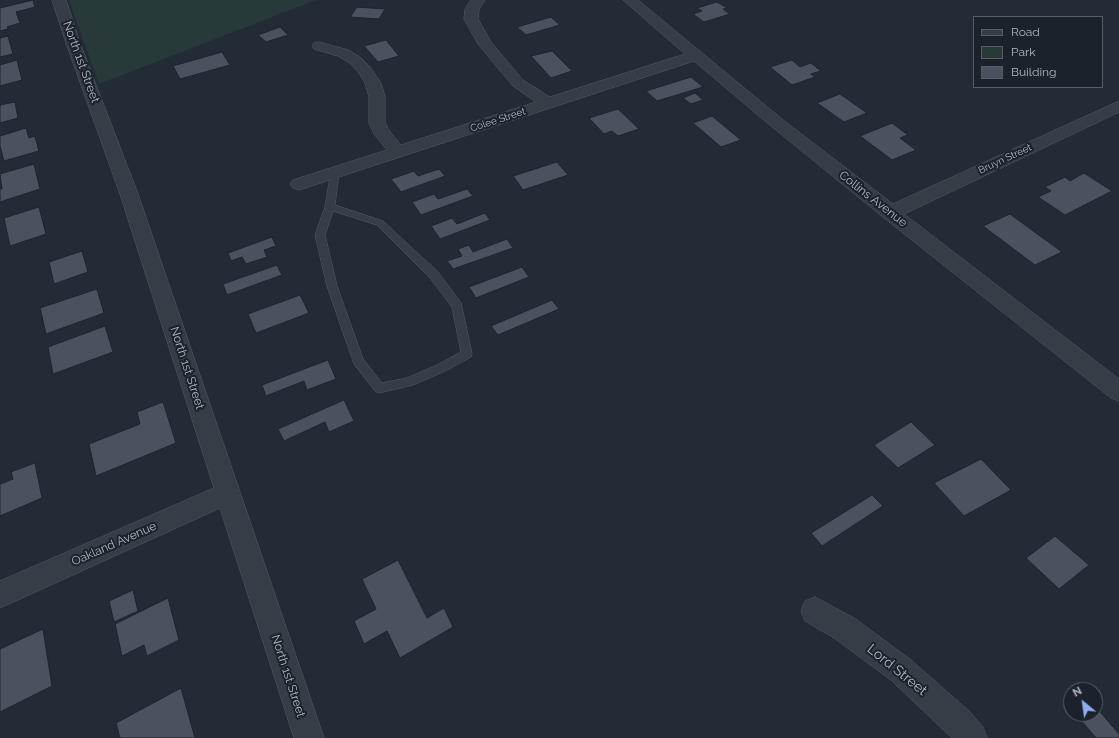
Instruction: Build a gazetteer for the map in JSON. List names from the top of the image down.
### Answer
{
  "streets": {
    "street": [
      "North 1st Street",
      "Colee Street",
      "Bruyn Street",
      "Collins Avenue",
      "Oakland Avenue",
      "Lord Street"
    ]
  },
  "crossings": [
    ["North 1st Street", "Oakland Avenue"],
    ["Colee Street", "Collins Avenue"],
    ["Bruyn Street", "Collins Avenue"]
  ],
  "legend": ["Road", "Park", "Building"],
  "north": "top left"
}
